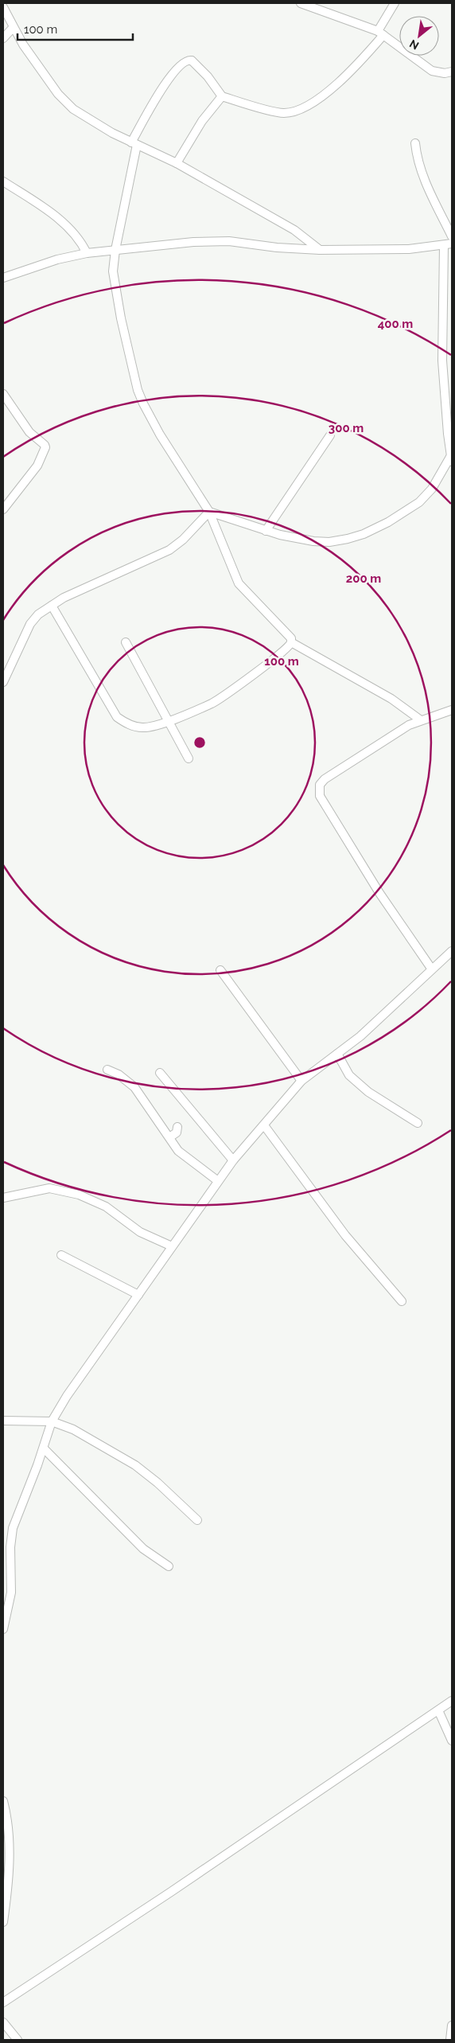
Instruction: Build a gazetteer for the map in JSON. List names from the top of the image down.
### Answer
{
  "scale_bar": "100 m",
  "north": "bottom left",
  "rings": [
    "400 m",
    "300 m",
    "200 m",
    "100 m"
  ]
}
